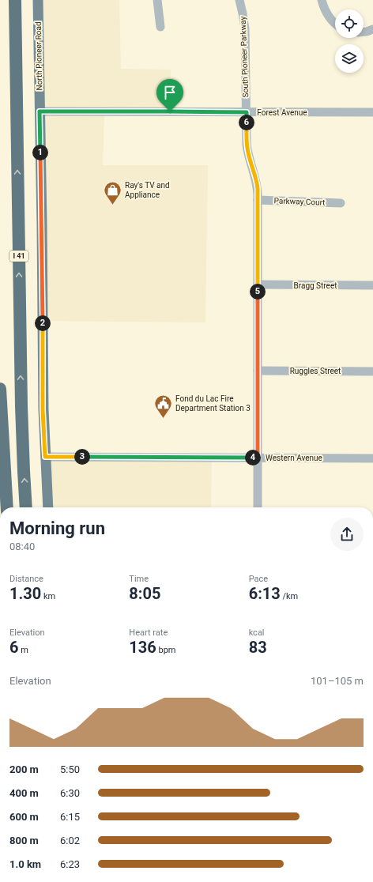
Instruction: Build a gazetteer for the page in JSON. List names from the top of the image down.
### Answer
{
  "streets": {
    "highway": ["I 41"],
    "main road": ["North Pioneer Road"],
    "street": [
      "South Pioneer Parkway",
      "Forest Avenue",
      "Parkway Court",
      "Bragg Street",
      "Ruggles Street",
      "Western Avenue"
    ]
  },
  "crossings": [
    ["North Pioneer Road", "Forest Avenue"],
    ["North Pioneer Road", "Western Avenue"],
    ["South Pioneer Parkway", "Forest Avenue"],
    ["South Pioneer Parkway", "Parkway Court"],
    ["South Pioneer Parkway", "Bragg Street"],
    ["South Pioneer Parkway", "Ruggles Street"],
    ["South Pioneer Parkway", "Western Avenue"]
  ],
  "places": {
    "shop": ["Ray's TV and Appliance"],
    "public building": ["Fond du Lac Fire Department Station 3"]
  },
  "page": {
    "pins": [
      "6",
      "1",
      "5",
      "2",
      "3",
      "4"
    ],
    "heading": ["Morning run", "08:40"],
    "stats": [
      ["Distance", "1.30 km"],
      ["Time", "8:05"],
      ["Pace", "6:13 /km"],
      ["Elevation", "6 m"],
      ["Heart rate", "136 bpm"],
      ["kcal", "83"]
    ],
    "chart": ["Elevation", "101–105 m"],
    "list": [
      {
        "name": "200 m",
        "note": "5:50"
      },
      {
        "name": "400 m",
        "note": "6:30"
      },
      {
        "name": "600 m",
        "note": "6:15"
      },
      {
        "name": "800 m",
        "note": "6:02"
      },
      {
        "name": "1.0 km",
        "note": "6:23"
      }
    ]
  }
}
